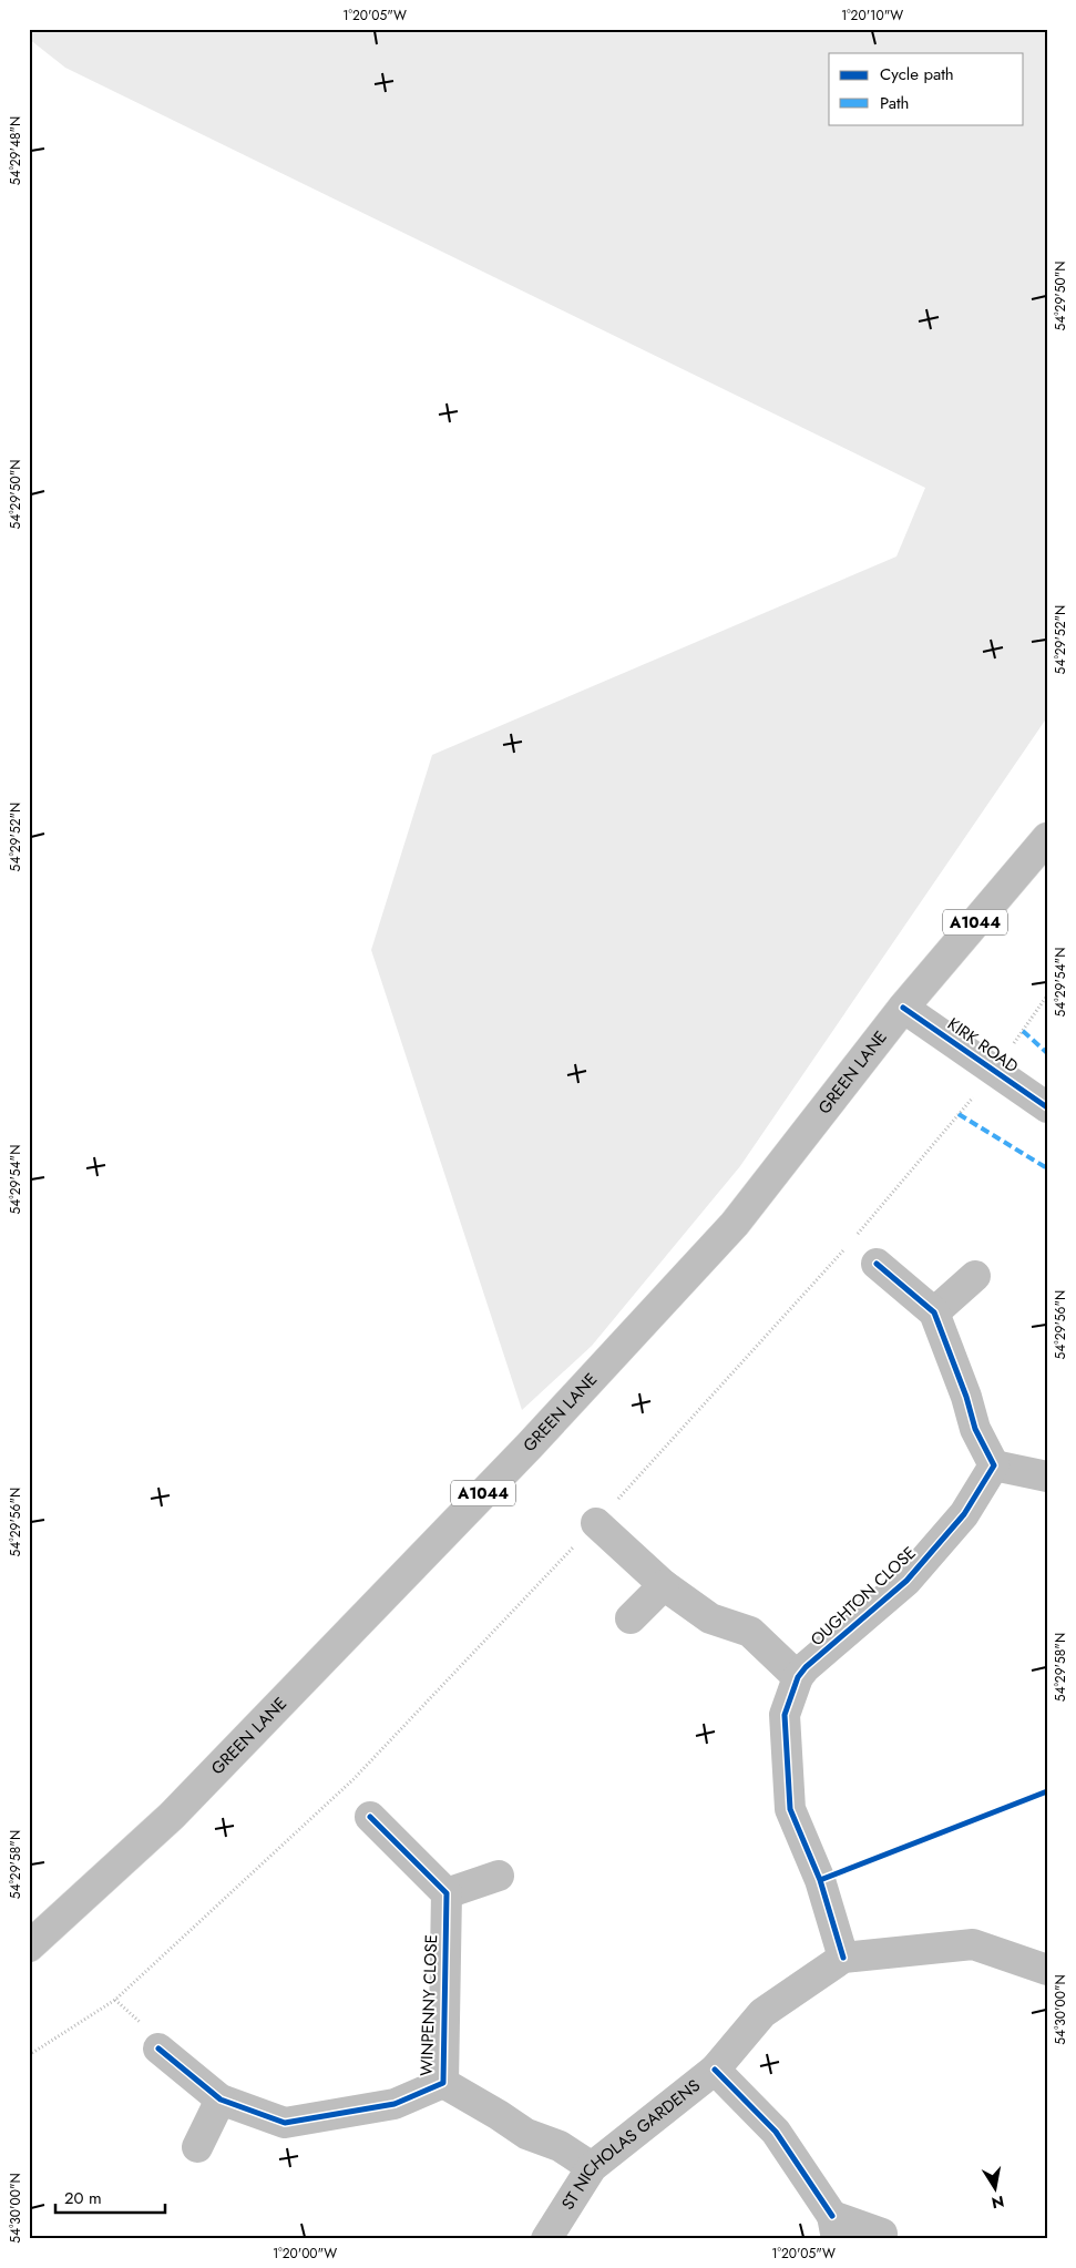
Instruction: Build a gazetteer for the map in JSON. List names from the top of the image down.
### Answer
{
  "streets": {
    "street": [
      "A1044",
      "KIRK ROAD",
      "GREEN LANE",
      "OUGHTON CLOSE",
      "WINPENNY CLOSE",
      "ST NICHOLAS GARDENS"
    ]
  },
  "crossings": [
    ["KIRK ROAD", "GREEN LANE"],
    ["OUGHTON CLOSE", "ST NICHOLAS GARDENS"],
    ["WINPENNY CLOSE", "ST NICHOLAS GARDENS"]
  ],
  "legend": ["Cycle path", "Path"],
  "scale_bar": "20 m",
  "north": "bottom",
  "coordinates": [
    "1°20'05\"W",
    "1°20'10\"W",
    "54°29'48\"N",
    "54°29'50\"N",
    "54°29'52\"N",
    "54°29'54\"N",
    "54°29'56\"N",
    "54°29'58\"N",
    "54°30'00\"N",
    "1°20'00\"W"
  ]
}
